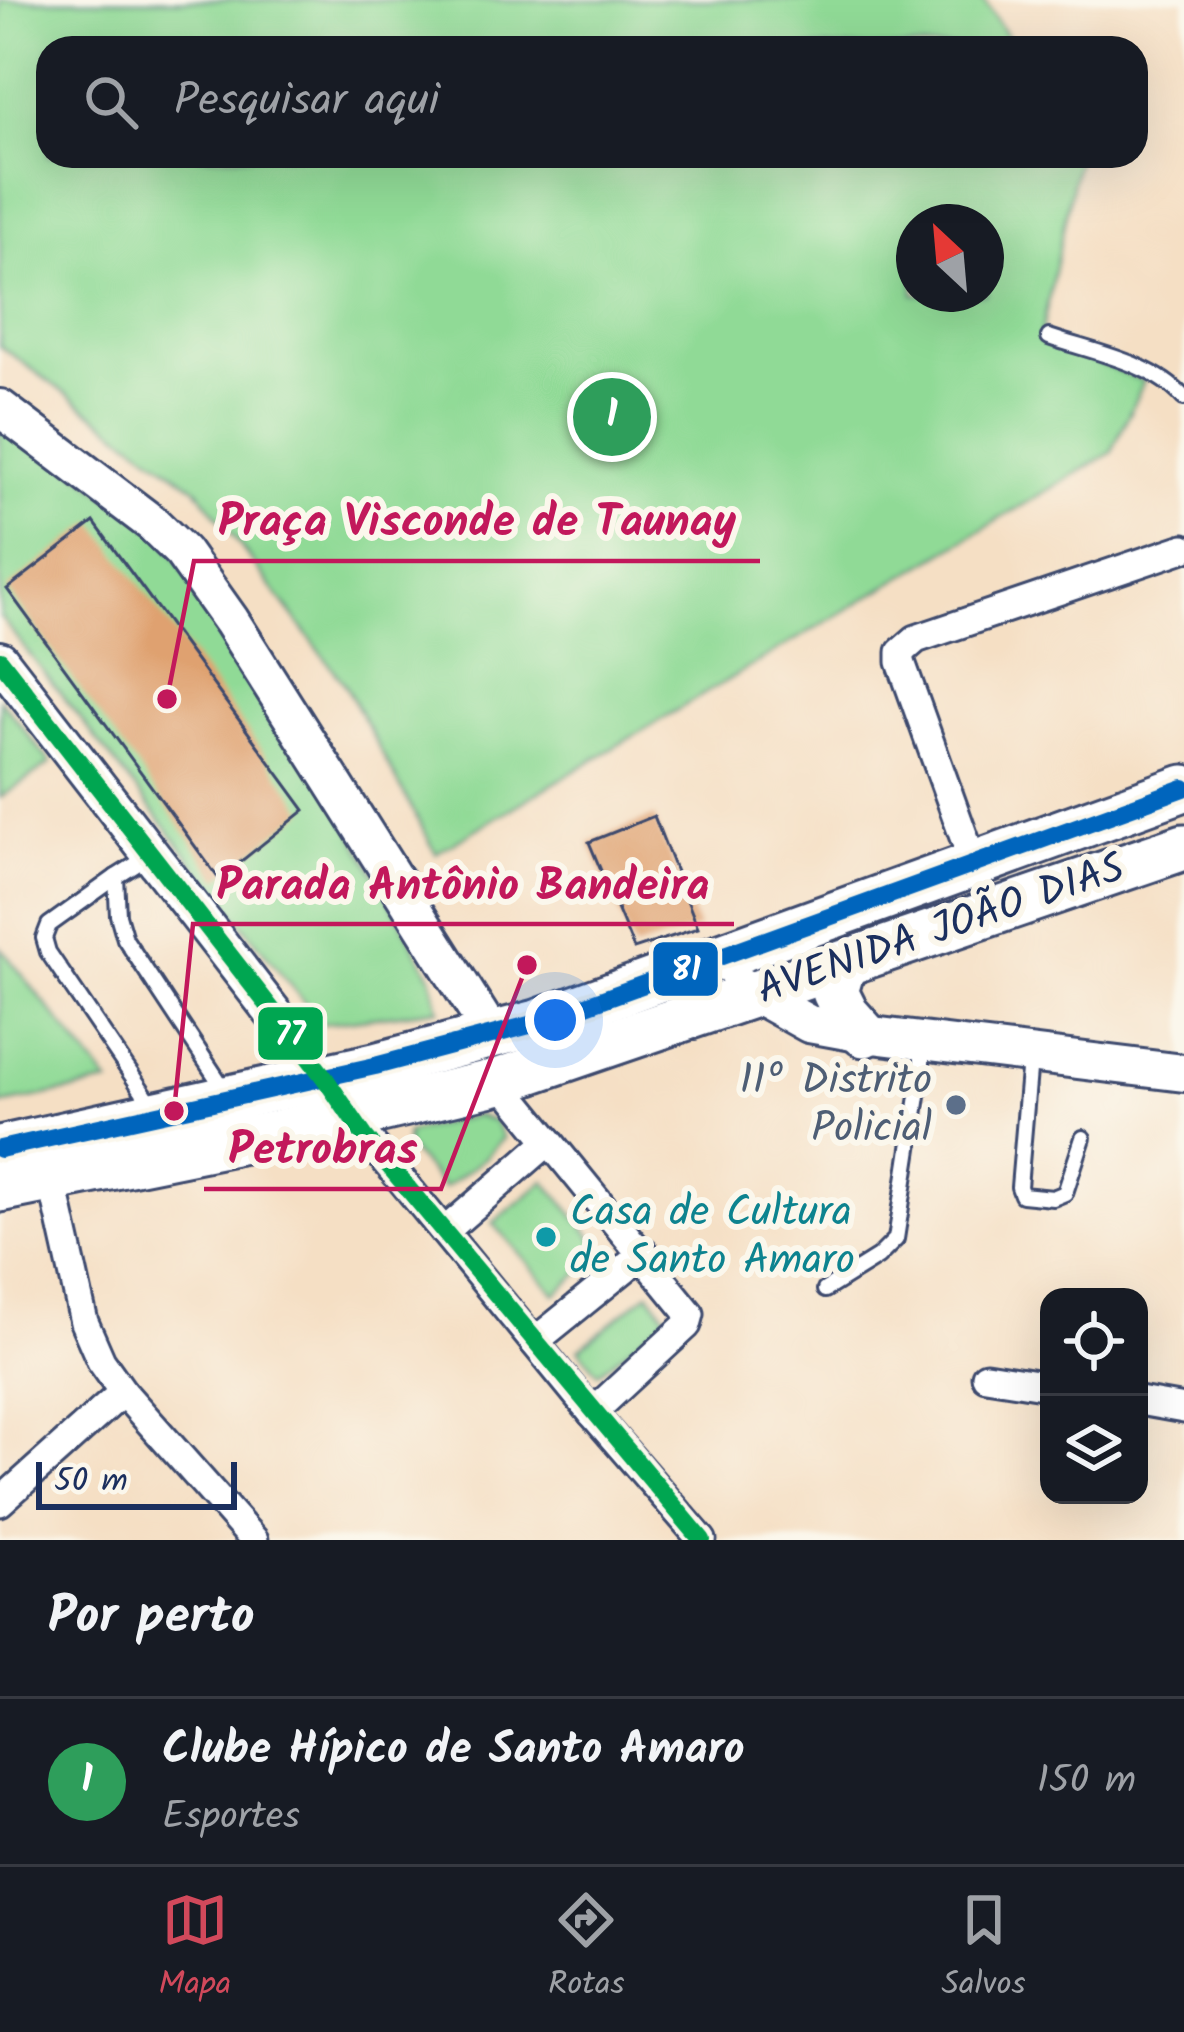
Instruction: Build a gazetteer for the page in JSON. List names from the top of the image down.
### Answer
{
  "streets": {
    "main road": ["AVENIDA JOÃO DIAS"]
  },
  "places": [
    "Praça Visconde de Taunay",
    "Petrobras",
    "11º Distrito Policial",
    "Parada Antônio Bandeira",
    "Casa de Cultura de Santo Amaro"
  ],
  "lines": ["transit line 77", "transit line 81"],
  "scale_bar": "50 m",
  "north": "top left",
  "page": {
    "search": "Pesquisar aqui",
    "pins": "1",
    "scale": "50 m",
    "heading": "Por perto",
    "list": [
      {
        "mark": "1",
        "name": "Clube Hípico de Santo Amaro",
        "note": "Esportes",
        "value": "150 m"
      }
    ],
    "nav": ["Mapa", "Rotas", "Salvos"]
  }
}
